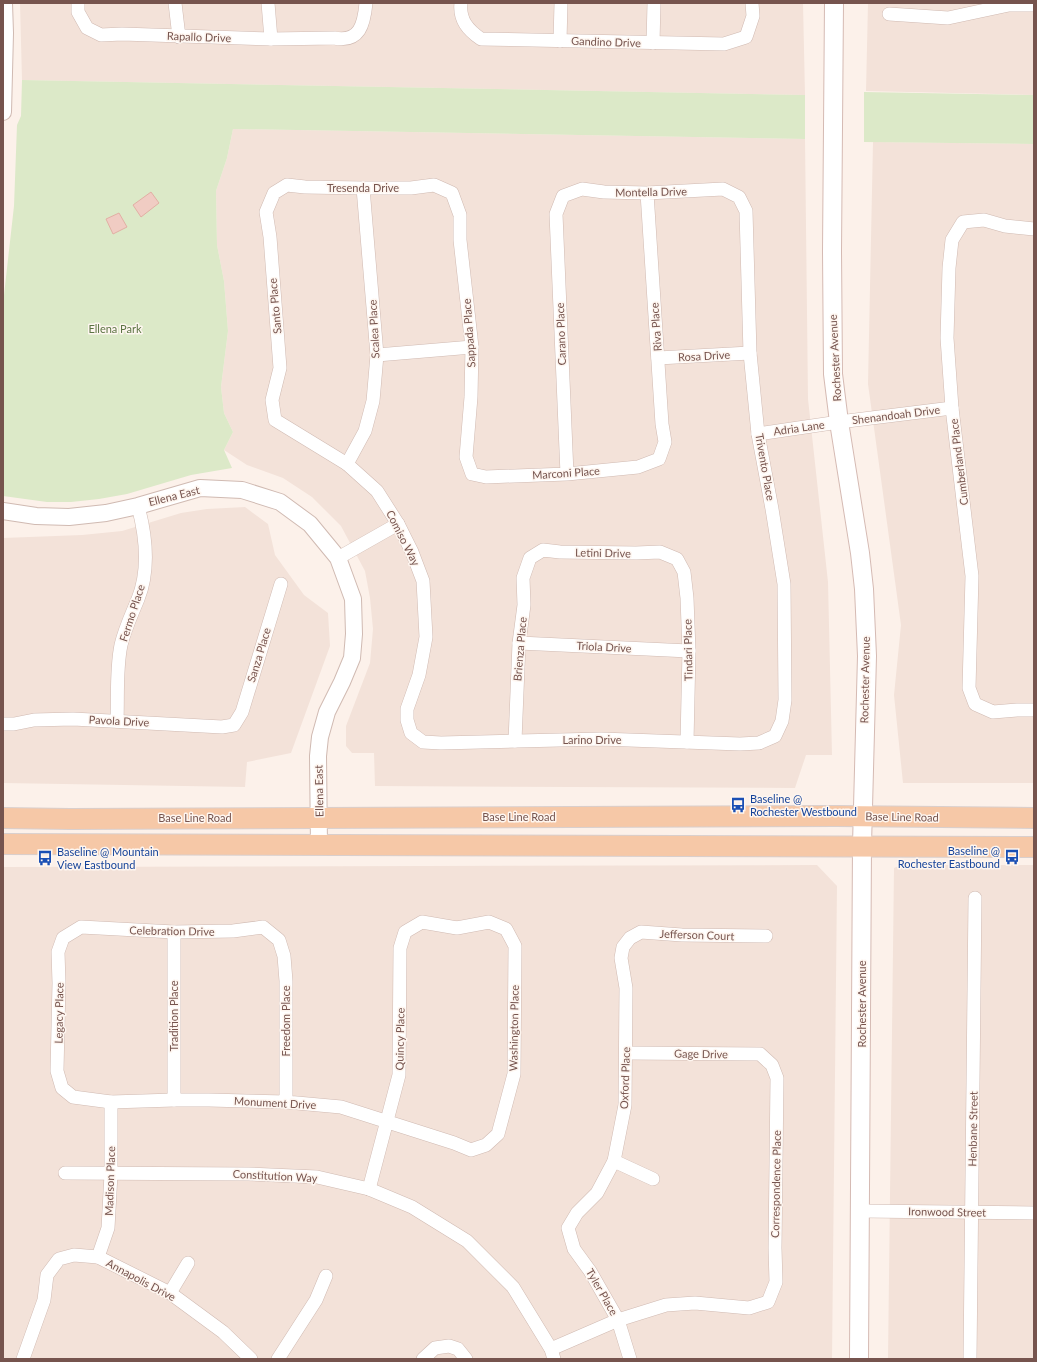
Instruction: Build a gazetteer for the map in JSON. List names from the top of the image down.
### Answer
{
  "streets": {
    "main road": ["Rochester Avenue", "Base Line Road"],
    "street": [
      "Rapallo Drive",
      "Gandino Drive",
      "Tresenda Drive",
      "Montella Drive",
      "Santo Place",
      "Riva Place",
      "Scalea Place",
      "Sappada Place",
      "Carano Place",
      "Rosa Drive",
      "Shenandoah Drive",
      "Adria Lane",
      "Cumberland Place",
      "Trivento Place",
      "Marconi Place",
      "Ellena East",
      "Comiso Way",
      "Letini Drive",
      "Fermo Place",
      "Triola Drive",
      "Brienza Place",
      "Tindari Place",
      "Sanza Place",
      "Pavola Drive",
      "Larino Drive",
      "Celebration Drive",
      "Jefferson Court",
      "Legacy Place",
      "Tradition Place",
      "Freedom Place",
      "Washington Place",
      "Quincy Place",
      "Gage Drive",
      "Oxford Place",
      "Monument Drive",
      "Henbane Street",
      "Constitution Way",
      "Madison Place",
      "Correspondence Place",
      "Ironwood Street",
      "Annapolis Drive",
      "Tyler Place"
    ]
  },
  "crossings": [
    ["Tresenda Drive", "Santo Place"],
    ["Tresenda Drive", "Scalea Place"],
    ["Tresenda Drive", "Sappada Place"],
    ["Montella Drive", "Riva Place"],
    ["Montella Drive", "Carano Place"],
    ["Montella Drive", "Trivento Place"],
    ["Santo Place", "Comiso Way"],
    ["Riva Place", "Rosa Drive"],
    ["Riva Place", "Marconi Place"],
    ["Scalea Place", "Comiso Way"],
    ["Sappada Place", "Marconi Place"],
    ["Carano Place", "Marconi Place"],
    ["Rosa Drive", "Trivento Place"],
    ["Rochester Avenue", "Shenandoah Drive"],
    ["Rochester Avenue", "Adria Lane"],
    ["Rochester Avenue", "Base Line Road"],
    ["Rochester Avenue", "Ironwood Street"],
    ["Shenandoah Drive", "Adria Lane"],
    ["Shenandoah Drive", "Cumberland Place"],
    ["Adria Lane", "Trivento Place"],
    ["Trivento Place", "Larino Drive"],
    ["Ellena East", "Fermo Place"],
    ["Ellena East", "Base Line Road"],
    ["Comiso Way", "Larino Drive"],
    ["Letini Drive", "Brienza Place"],
    ["Letini Drive", "Tindari Place"],
    ["Fermo Place", "Pavola Drive"],
    ["Triola Drive", "Brienza Place"],
    ["Triola Drive", "Tindari Place"],
    ["Brienza Place", "Larino Drive"],
    ["Tindari Place", "Larino Drive"],
    ["Sanza Place", "Pavola Drive"],
    ["Celebration Drive", "Legacy Place"],
    ["Celebration Drive", "Tradition Place"],
    ["Celebration Drive", "Freedom Place"],
    ["Jefferson Court", "Oxford Place"],
    ["Legacy Place", "Monument Drive"],
    ["Tradition Place", "Monument Drive"],
    ["Freedom Place", "Monument Drive"],
    ["Washington Place", "Quincy Place"],
    ["Washington Place", "Monument Drive"],
    ["Quincy Place", "Monument Drive"],
    ["Quincy Place", "Constitution Way"],
    ["Gage Drive", "Oxford Place"],
    ["Gage Drive", "Correspondence Place"],
    ["Oxford Place", "Tyler Place"],
    ["Monument Drive", "Madison Place"],
    ["Henbane Street", "Ironwood Street"],
    ["Constitution Way", "Madison Place"],
    ["Madison Place", "Annapolis Drive"],
    ["Correspondence Place", "Tyler Place"]
  ],
  "parks": ["Ellena Park"],
  "places": {
    "bus stop": ["Baseline @ Rochester Westbound", "Baseline @ Rochester Eastbound", "Baseline @ Mountain View Eastbound"]
  }
}
